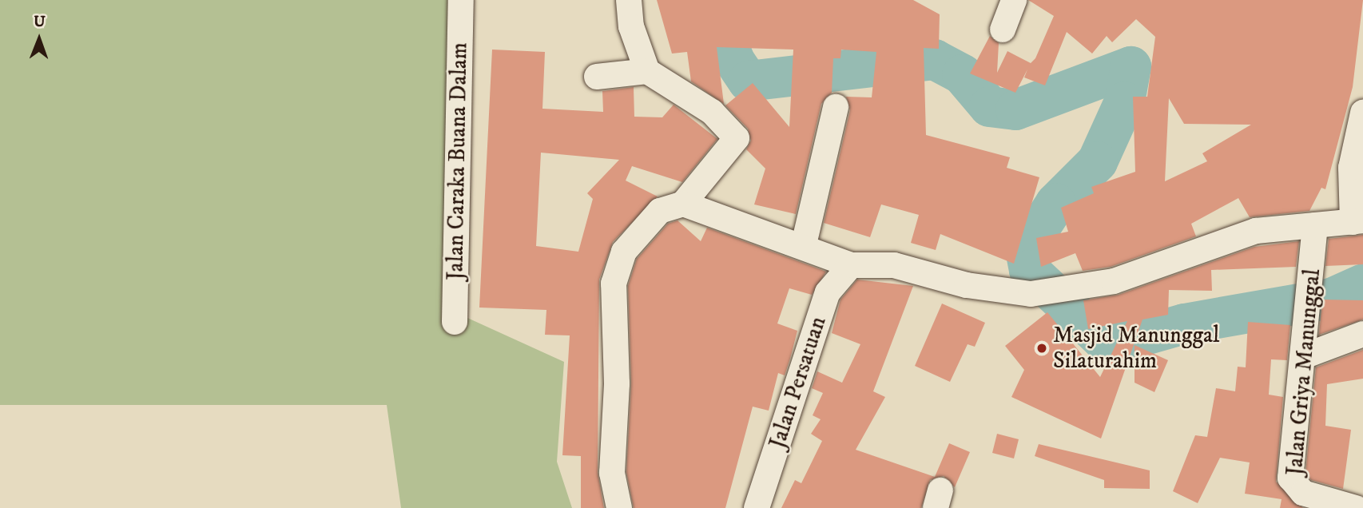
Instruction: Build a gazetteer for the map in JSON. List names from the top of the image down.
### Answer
{
  "streets": {
    "street": ["Jalan Caraka Buana Dalam", "Jalan Griya Manunggal", "Jalan Persatuan"]
  },
  "places": ["Masjid Manunggal Silaturahim"],
  "north": "top"
}
